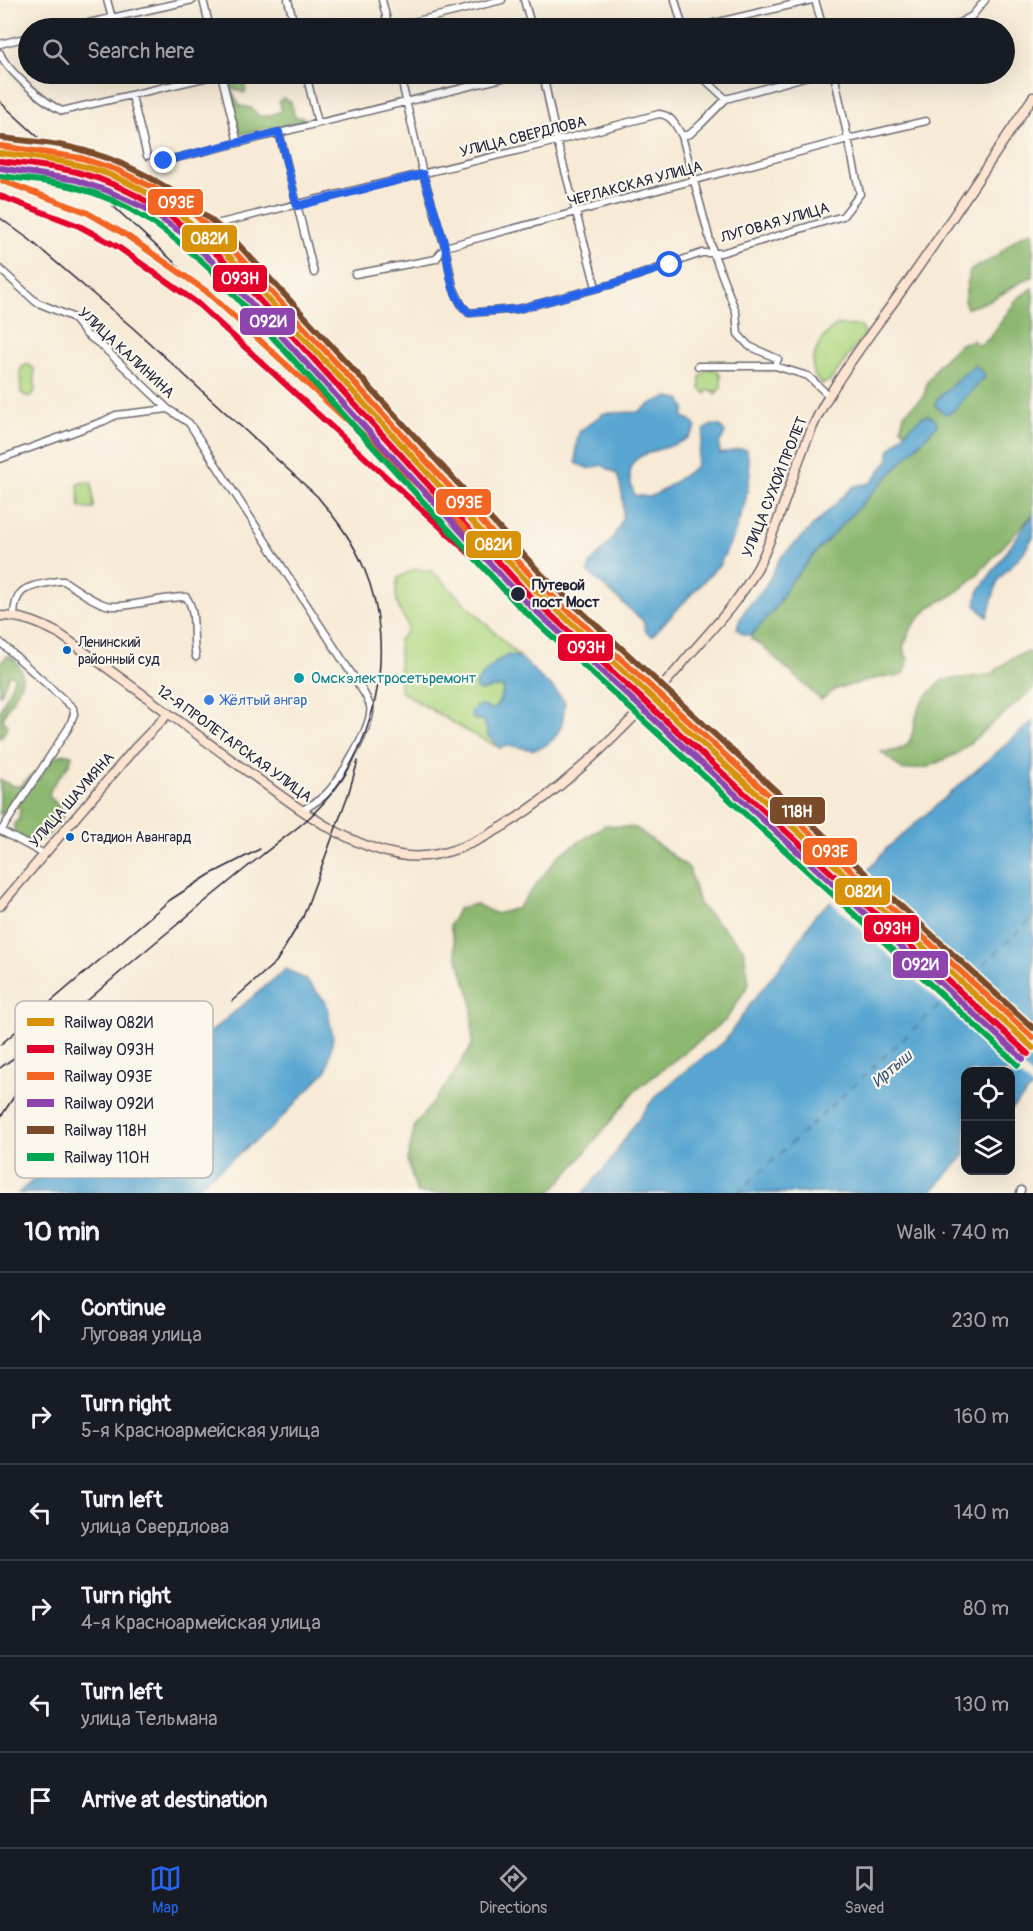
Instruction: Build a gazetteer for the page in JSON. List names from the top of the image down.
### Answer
{
  "streets": {
    "main road": ["УЛИЦА СУХОЙ ПРОЛЕТ", "12-Я ПРОЛЕТАРСКАЯ УЛИЦА", "УЛИЦА ШАУМЯНА"],
    "street": [
      "УЛИЦА СВЕРДЛОВА",
      "ЧЕРЛАКСКАЯ УЛИЦА",
      "ЛУГОВАЯ УЛИЦА",
      "УЛИЦА КАЛИНИНА"
    ]
  },
  "crossings": [
    ["ЧЕРЛАКСКАЯ УЛИЦА", "ЛУГОВАЯ УЛИЦА"],
    ["УЛИЦА КАЛИНИНА", "12-Я ПРОЛЕТАРСКАЯ УЛИЦА"],
    ["УЛИЦА СУХОЙ ПРОЛЕТ", "12-Я ПРОЛЕТАРСКАЯ УЛИЦА"],
    ["12-Я ПРОЛЕТАРСКАЯ УЛИЦА", "УЛИЦА ШАУМЯНА"]
  ],
  "water": ["Иртыш"],
  "places": [
    "Путевой пост Мост",
    "Ленинский районный суд",
    "Омскэлектросетьремонт",
    "Жёлтый ангар",
    "Стадион Авангард"
  ],
  "lines": [
    "rail line 118Н",
    "rail line 093Е",
    "rail line 082И",
    "rail line 093Н",
    "rail line 092И",
    "rail line 110Н"
  ],
  "legend": [
    "Railway 082И",
    "Railway 093Н",
    "Railway 093Е",
    "Railway 092И",
    "Railway 118Н",
    "Railway 110Н"
  ],
  "page": {
    "search": "Search here",
    "heading": ["10 min", "Walk · 740 m"],
    "list": [
      ["Continue", "Луговая улица", "230 m"],
      ["Turn right", "5-я Красноармейская улица", "160 m"],
      ["Turn left", "улица Свердлова", "140 m"],
      ["Turn right", "4-я Красноармейская улица", "80 m"],
      ["Turn left", "улица Тельмана", "130 m"],
      "Arrive at destination"
    ],
    "nav": ["Map", "Directions", "Saved"]
  }
}
